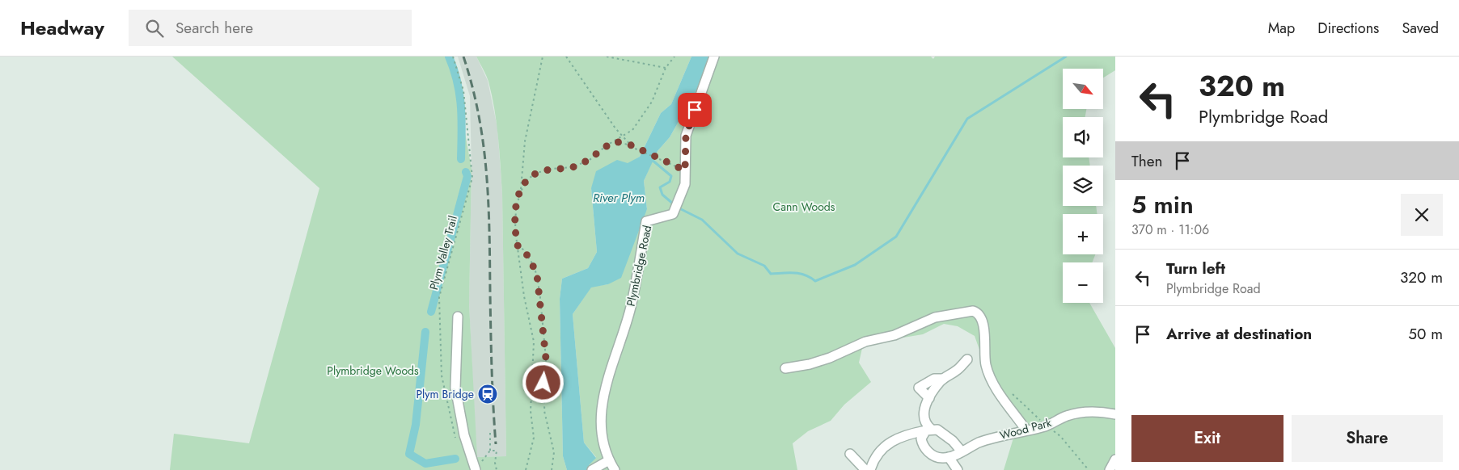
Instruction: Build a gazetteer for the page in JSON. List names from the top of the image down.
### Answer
{
  "streets": {
    "street": ["Plymbridge Road", "Wood Park"],
    "path": ["Plym Valley Trail"]
  },
  "water": ["River Plym"],
  "parks": ["Cann Woods", "Plymbridge Woods"],
  "places": {
    "station": ["Plym Bridge"]
  },
  "north": "bottom right",
  "page": {
    "header": "Headway",
    "search": "Search here",
    "nav": ["Map", "Directions", "Saved"],
    "turn": ["320 m", "Plymbridge Road"],
    "map_buttons": ["+", "−"],
    "then": "Then",
    "heading": ["5 min", "370 m · 11:06"],
    "list": [
      {
        "name": "Turn left",
        "note": "Plymbridge Road",
        "value": "320 m"
      },
      {
        "name": "Arrive at destination",
        "value": "50 m"
      }
    ],
    "buttons": ["Exit", "Share"]
  }
}
